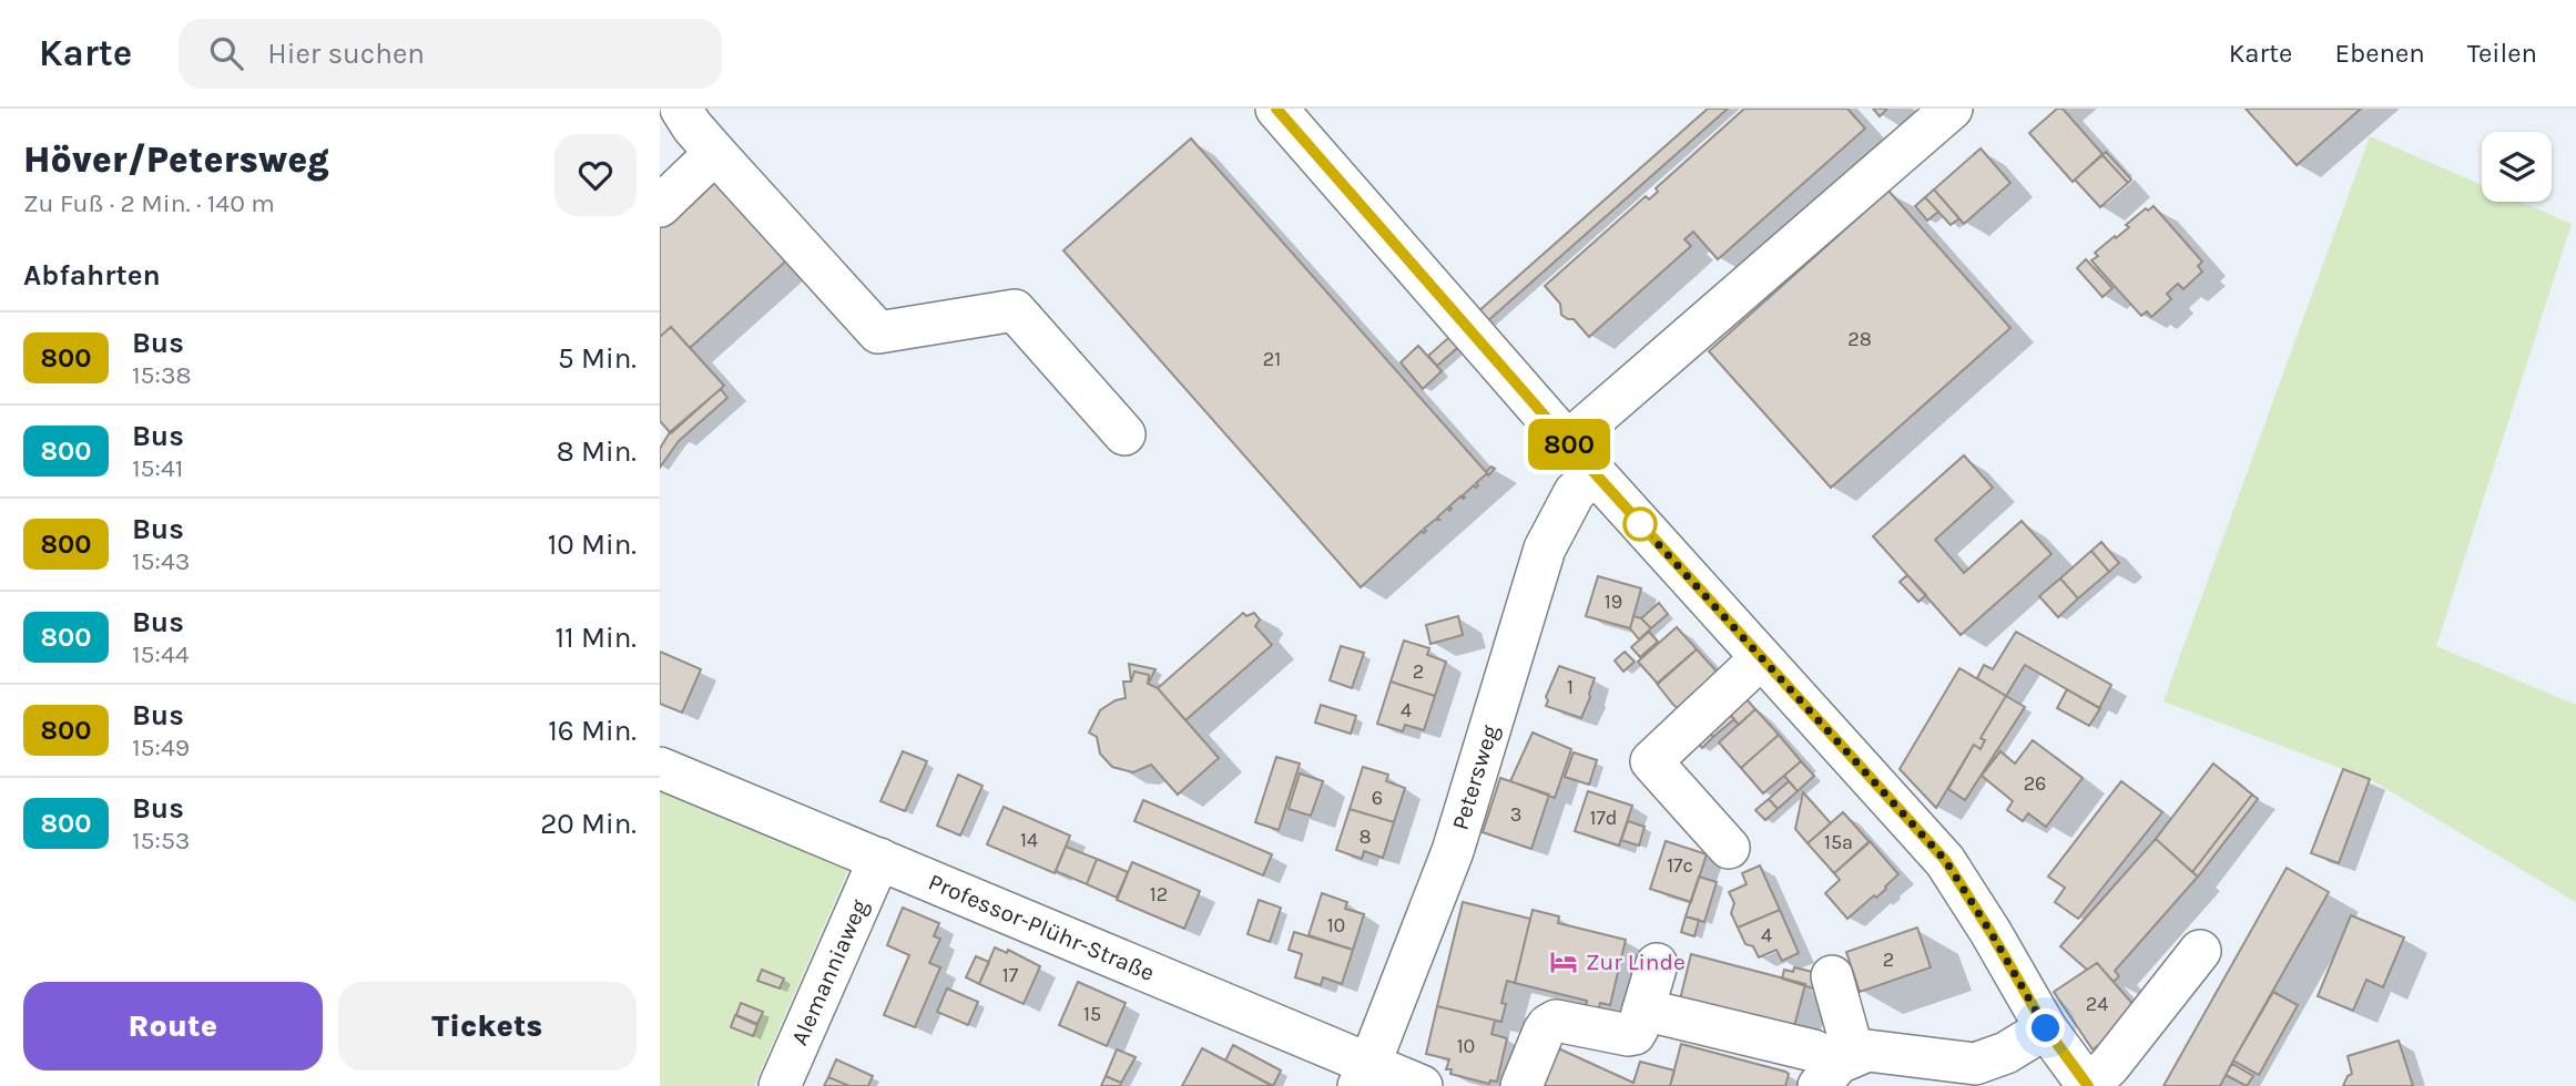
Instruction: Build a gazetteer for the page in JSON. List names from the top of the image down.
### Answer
{
  "streets": {
    "street": ["Petersweg", "Professor-Plühr-Straße", "Alemanniaweg"]
  },
  "crossings": [
    ["Petersweg", "Professor-Plühr-Straße"],
    ["Professor-Plühr-Straße", "Alemanniaweg"]
  ],
  "places": {
    "hotel": ["Zur Linde"]
  },
  "lines": ["bus line 800"],
  "house_numbers": [
    "28",
    "21",
    "19",
    "2",
    "1",
    "4",
    "26",
    "6",
    "3",
    "17d",
    "8",
    "14",
    "15a",
    "17c",
    "12",
    "10",
    "4",
    "2",
    "17",
    "24",
    "15",
    "10"
  ],
  "page": {
    "header": "Karte",
    "search": "Hier suchen",
    "nav": ["Karte", "Ebenen", "Teilen"],
    "heading": [
      ["Höver/Petersweg", "Zu Fuß · 2 Min. · 140 m"],
      "Abfahrten"
    ],
    "on_map": "800",
    "list": [
      {
        "mark": "800",
        "name": "Bus",
        "note": "15:38",
        "value": "5 Min."
      },
      {
        "mark": "800",
        "name": "Bus",
        "note": "15:41",
        "value": "8 Min."
      },
      {
        "mark": "800",
        "name": "Bus",
        "note": "15:43",
        "value": "10 Min."
      },
      {
        "mark": "800",
        "name": "Bus",
        "note": "15:44",
        "value": "11 Min."
      },
      {
        "mark": "800",
        "name": "Bus",
        "note": "15:49",
        "value": "16 Min."
      },
      {
        "mark": "800",
        "name": "Bus",
        "note": "15:53",
        "value": "20 Min."
      }
    ],
    "buttons": ["Route", "Tickets"]
  }
}
